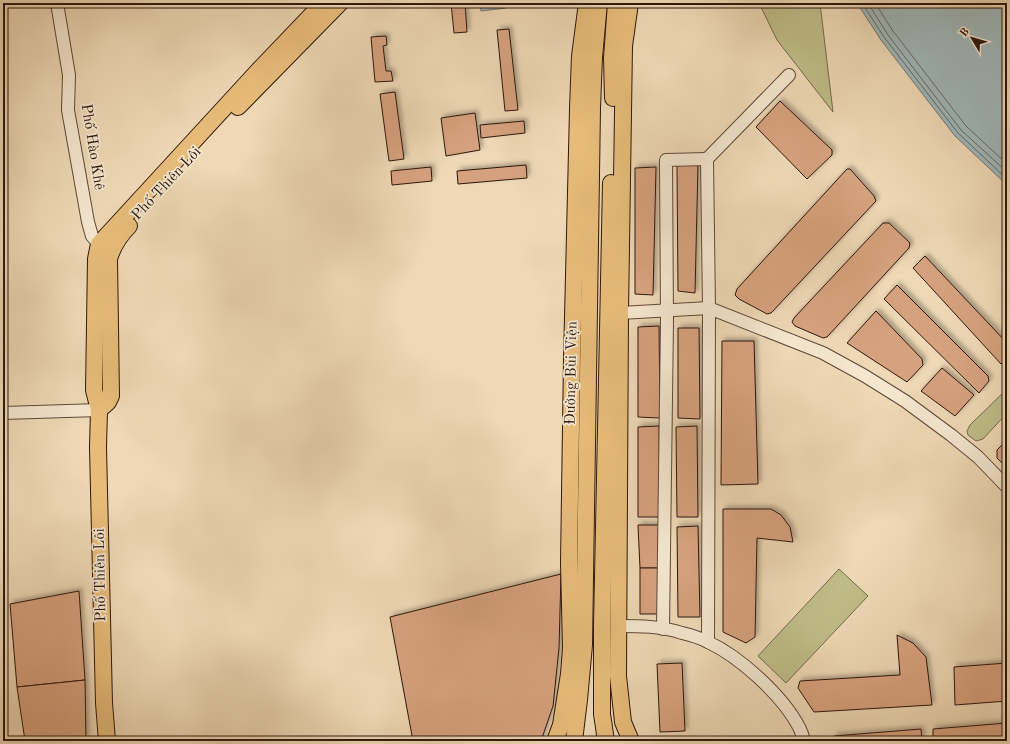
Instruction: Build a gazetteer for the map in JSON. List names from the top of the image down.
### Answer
{
  "streets": {
    "main road": ["Phố Thiên Lôi", "Đường Bùi Viện"],
    "street": ["Phố Hào Khê"]
  },
  "crossings": [
    ["Phố Hào Khê", "Phố Thiên Lôi"]
  ],
  "north": "top left"
}
